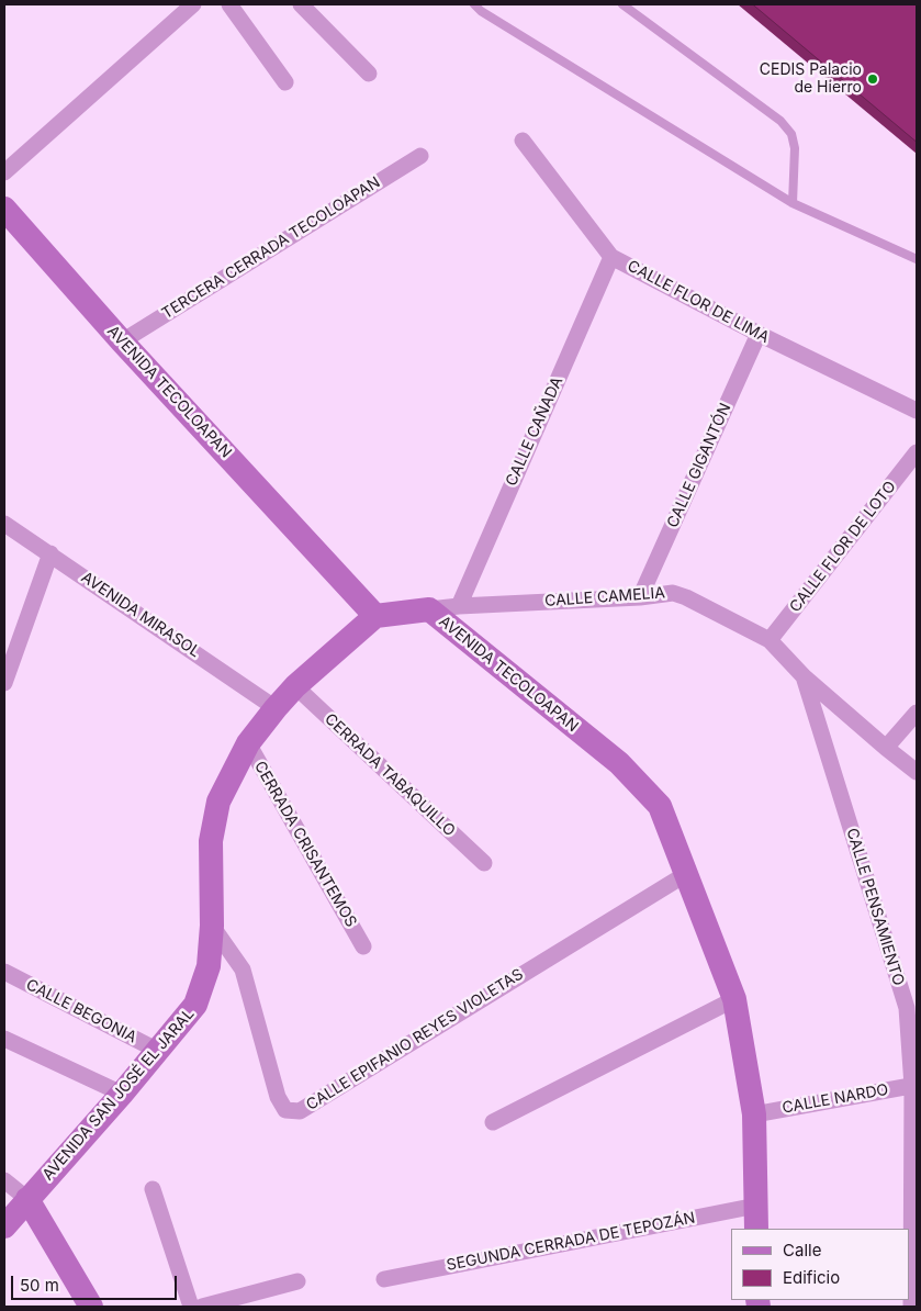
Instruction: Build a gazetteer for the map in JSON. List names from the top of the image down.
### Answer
{
  "streets": {
    "street": [
      "TERCERA CERRADA TECOLOAPAN",
      "CALLE FLOR DE LIMA",
      "AVENIDA TECOLOAPAN",
      "CALLE CAÑADA",
      "CALLE GIGANTÓN",
      "CALLE FLOR DE LOTO",
      "CALLE CAMELIA",
      "AVENIDA MIRASOL",
      "CERRADA TABAQUILLO",
      "CERRADA CRISANTEMOS",
      "CALLE PENSAMIENTO",
      "CALLE BEGONIA",
      "CALLE EPIFANIO REYES VIOLETAS",
      "AVENIDA SAN JOSÉ EL JARAL",
      "CALLE NARDO",
      "SEGUNDA CERRADA DE TEPOZÁN"
    ]
  },
  "crossings": [
    ["TERCERA CERRADA TECOLOAPAN", "AVENIDA TECOLOAPAN"],
    ["CALLE FLOR DE LIMA", "CALLE CAÑADA"],
    ["CALLE FLOR DE LIMA", "CALLE GIGANTÓN"],
    ["AVENIDA TECOLOAPAN", "CALLE CAMELIA"],
    ["AVENIDA TECOLOAPAN", "CALLE EPIFANIO REYES VIOLETAS"],
    ["AVENIDA TECOLOAPAN", "AVENIDA SAN JOSÉ EL JARAL"],
    ["AVENIDA TECOLOAPAN", "CALLE NARDO"],
    ["AVENIDA TECOLOAPAN", "SEGUNDA CERRADA DE TEPOZÁN"],
    ["CALLE CAÑADA", "CALLE CAMELIA"],
    ["CALLE GIGANTÓN", "CALLE CAMELIA"],
    ["CALLE FLOR DE LOTO", "CALLE CAMELIA"],
    ["CALLE CAMELIA", "CALLE PENSAMIENTO"],
    ["AVENIDA MIRASOL", "AVENIDA SAN JOSÉ EL JARAL"],
    ["CERRADA TABAQUILLO", "AVENIDA SAN JOSÉ EL JARAL"],
    ["CERRADA CRISANTEMOS", "AVENIDA SAN JOSÉ EL JARAL"],
    ["CALLE PENSAMIENTO", "CALLE NARDO"],
    ["CALLE BEGONIA", "AVENIDA SAN JOSÉ EL JARAL"],
    ["CALLE EPIFANIO REYES VIOLETAS", "AVENIDA SAN JOSÉ EL JARAL"]
  ],
  "places": ["CEDIS Palacio de Hierro"],
  "legend": ["Calle", "Edificio"],
  "scale_bar": "50 m"
}
